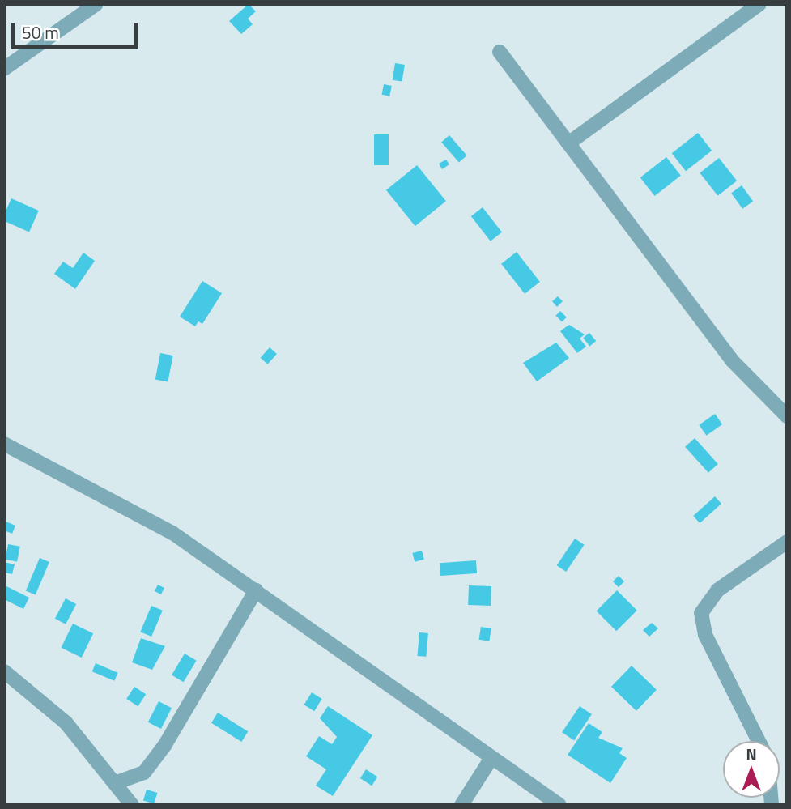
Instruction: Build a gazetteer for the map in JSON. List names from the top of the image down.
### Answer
{
  "scale_bar": "50 m",
  "north": "top"
}
